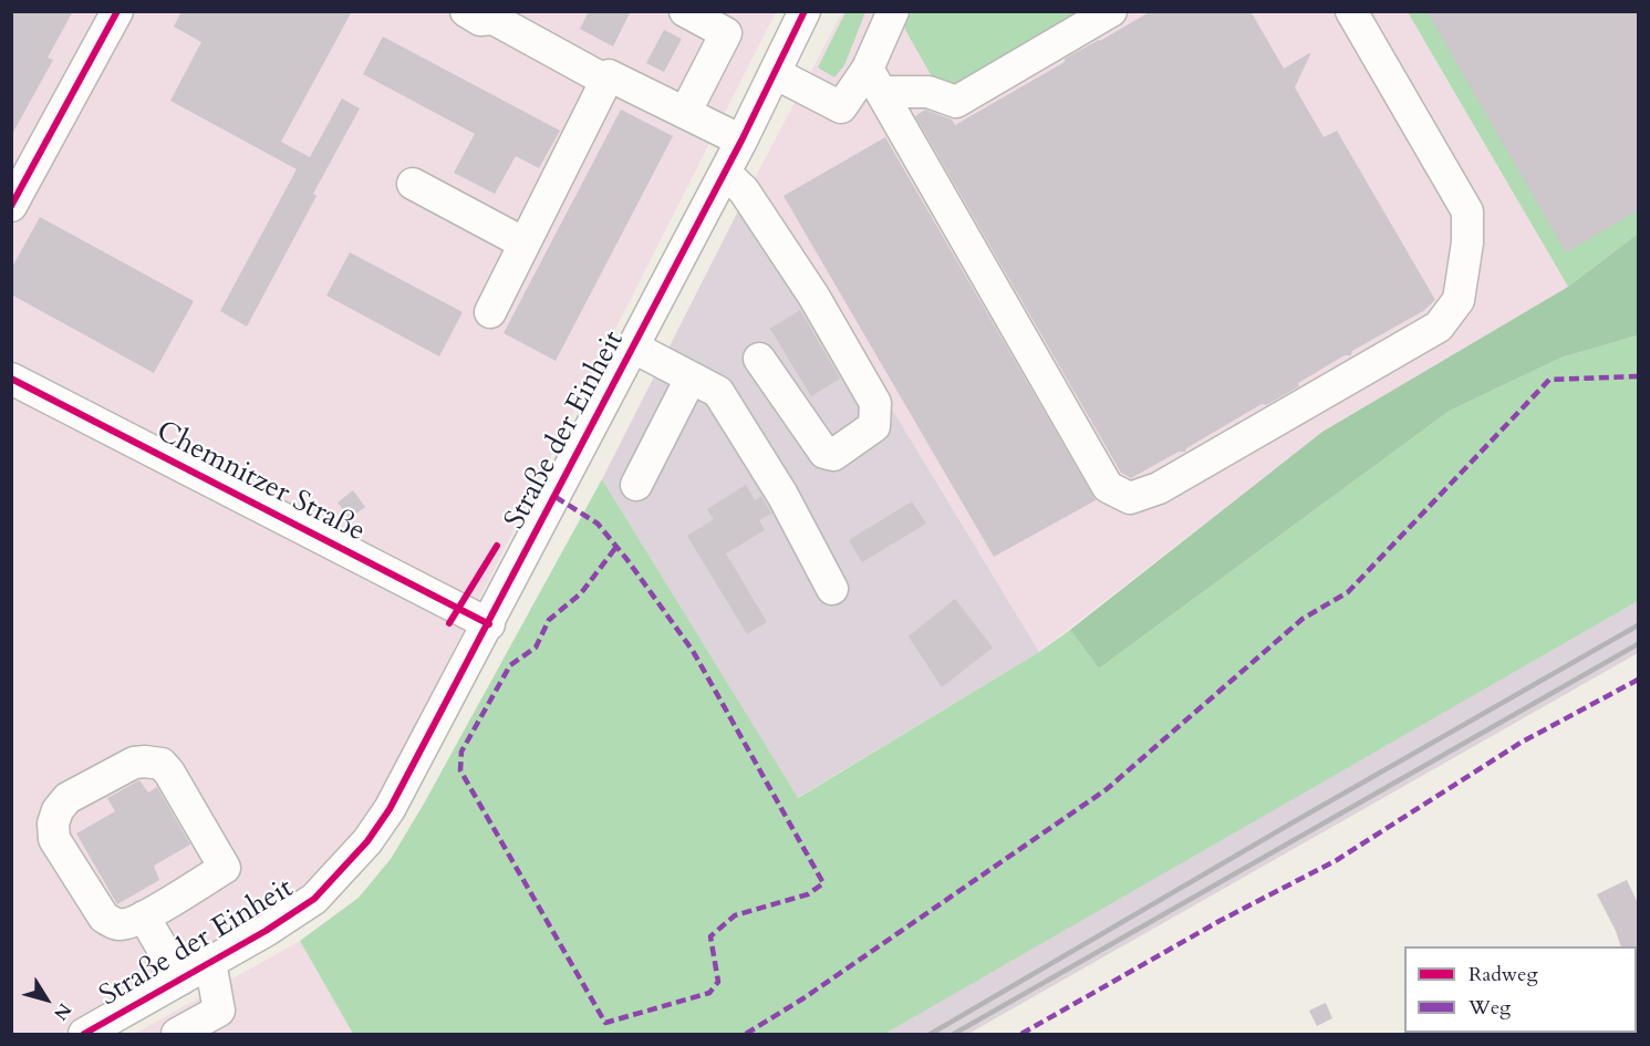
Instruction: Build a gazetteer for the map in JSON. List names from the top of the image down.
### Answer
{
  "streets": {
    "street": ["Straße der Einheit", "Chemnitzer Straße"]
  },
  "crossings": [
    ["Straße der Einheit", "Chemnitzer Straße"]
  ],
  "legend": ["Radweg", "Weg"],
  "north": "bottom right"
}
